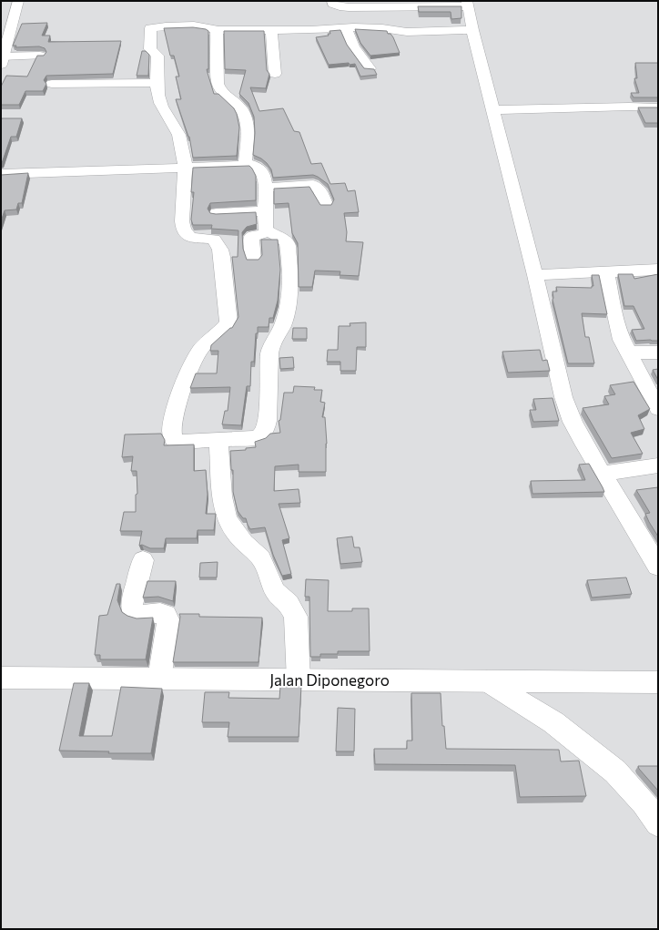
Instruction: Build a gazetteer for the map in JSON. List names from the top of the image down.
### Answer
{
  "streets": {
    "street": ["Jalan Diponegoro"]
  }
}
